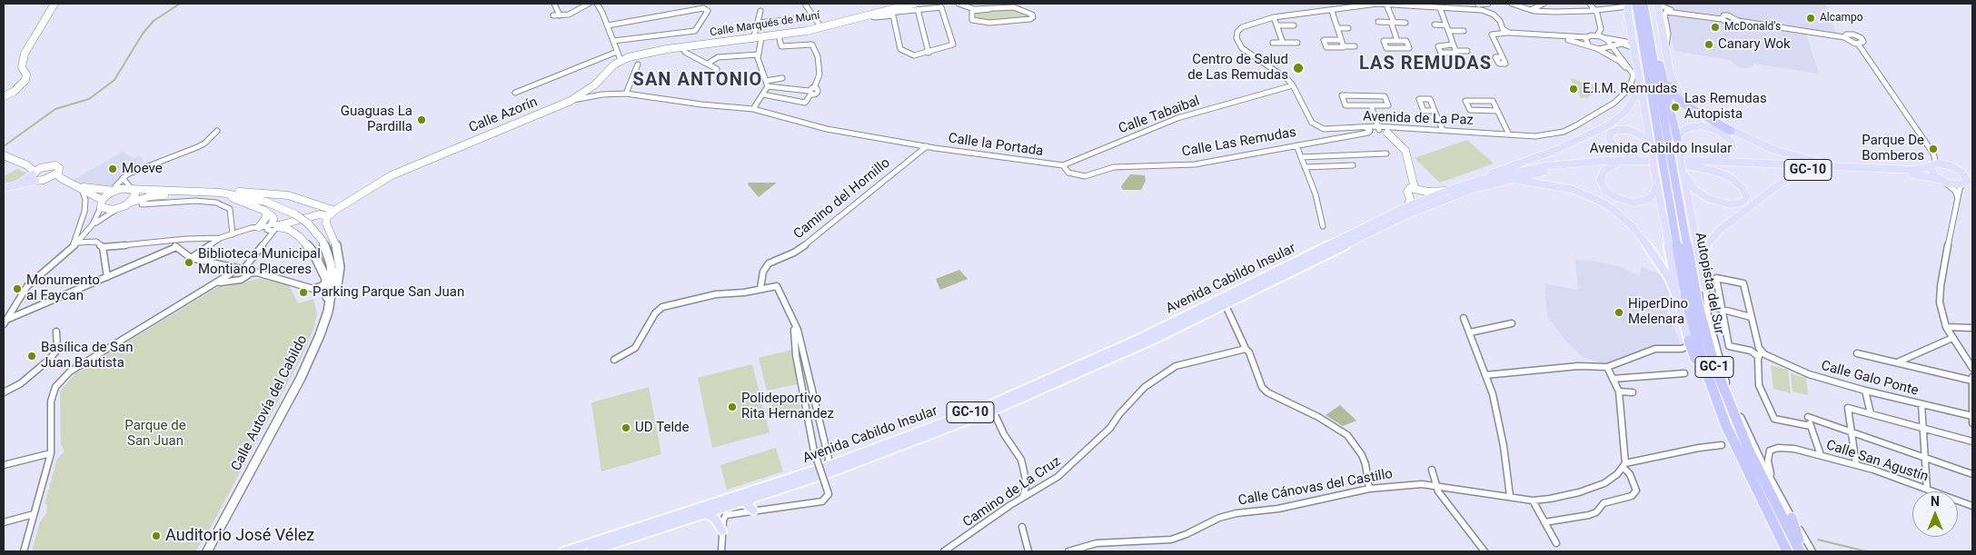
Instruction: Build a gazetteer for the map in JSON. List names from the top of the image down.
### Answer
{
  "streets": {
    "highway": ["Autopista del Sur", "GC-1"],
    "main road": [
      "Calle Marqués de Muní",
      "Calle Azorín",
      "Calle Las Remudas",
      "Avenida Cabildo Insular",
      "GC-10",
      "Calle Autovía del Cabildo"
    ],
    "street": [
      "Calle Tabaibal",
      "Avenida de La Paz",
      "Calle la Portada",
      "Camino del Hornillo",
      "Calle Galo Ponte",
      "Calle San Agustín",
      "Calle Cánovas del Castillo",
      "Camino de La Cruz"
    ]
  },
  "crossings": [
    ["Calle Marqués de Muní", "Calle Azorín"],
    ["Calle Azorín", "Calle la Portada"],
    ["Calle Tabaibal", "Avenida de La Paz"],
    ["Calle Tabaibal", "Calle Las Remudas"],
    ["Calle Tabaibal", "Calle la Portada"],
    ["Avenida de La Paz", "Calle Las Remudas"],
    ["Calle Las Remudas", "Calle la Portada"],
    ["Calle la Portada", "Camino del Hornillo"],
    ["Avenida Cabildo Insular", "GC-10"],
    ["Avenida Cabildo Insular", "Autopista del Sur"]
  ],
  "districts": ["LAS REMUDAS", "SAN ANTONIO"],
  "parks": ["Parque de San Juan"],
  "places": [
    "Alcampo",
    "McDonald's",
    "Canary Wok",
    "Centro de Salud de Las Remudas",
    "E.I.M. Remudas",
    "Las Remudas Autopista",
    "Guaguas La Pardilla",
    "Parque De Bomberos",
    "Moeve",
    "Biblioteca Municipal Montiano Placeres",
    "Monumento al Faycan",
    "Parking Parque San Juan",
    "HiperDino Melenara",
    "Basílica de San Juan Bautista",
    "Polideportivo Rita Hernandez",
    "UD Telde",
    "Auditorio José Vélez"
  ],
  "north": "top"
}
